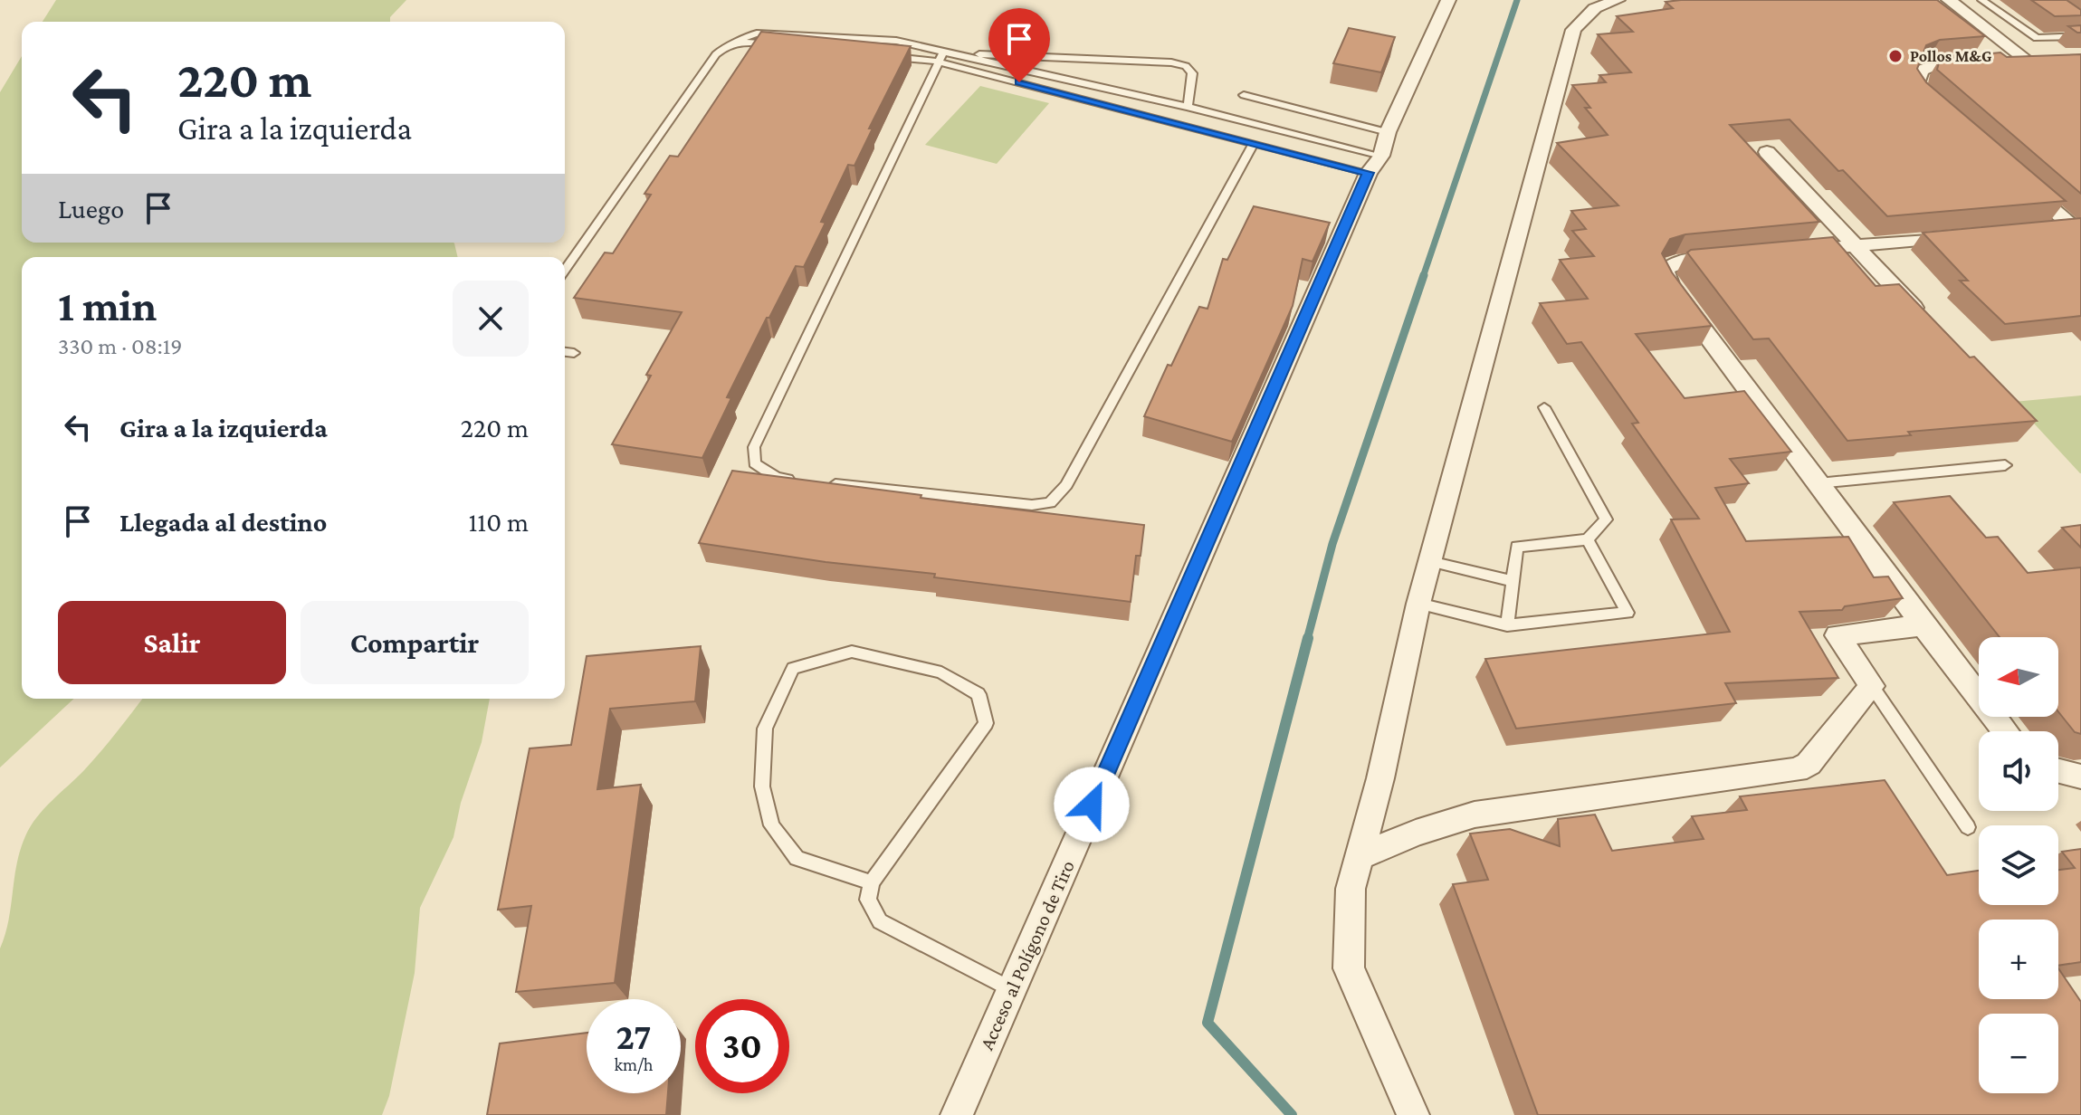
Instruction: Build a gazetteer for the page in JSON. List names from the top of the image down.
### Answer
{
  "streets": {
    "street": ["Acceso al Polígono de Tiro"]
  },
  "places": ["Pollos M&G"],
  "north": "left",
  "page": {
    "turn": ["220 m", "Gira a la izquierda"],
    "then": "Luego",
    "heading": ["1 min", "330 m · 08:19"],
    "list": [
      {
        "name": "Gira a la izquierda",
        "value": "220 m"
      },
      {
        "name": "Llegada al destino",
        "value": "110 m"
      }
    ],
    "buttons": ["Salir", "Compartir"],
    "map_buttons": ["+", "−"],
    "speed": "27 km/h",
    "limit": "30"
  }
}
